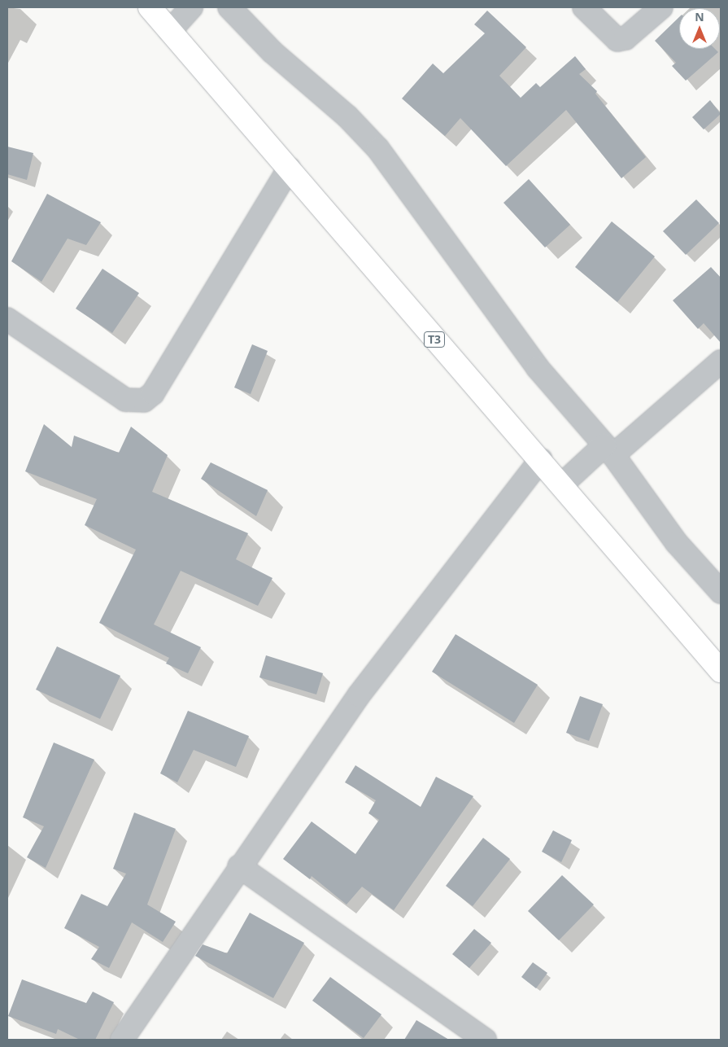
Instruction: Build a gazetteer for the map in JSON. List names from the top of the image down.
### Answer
{
  "streets": {
    "highway": ["T3"]
  },
  "north": "top"
}
